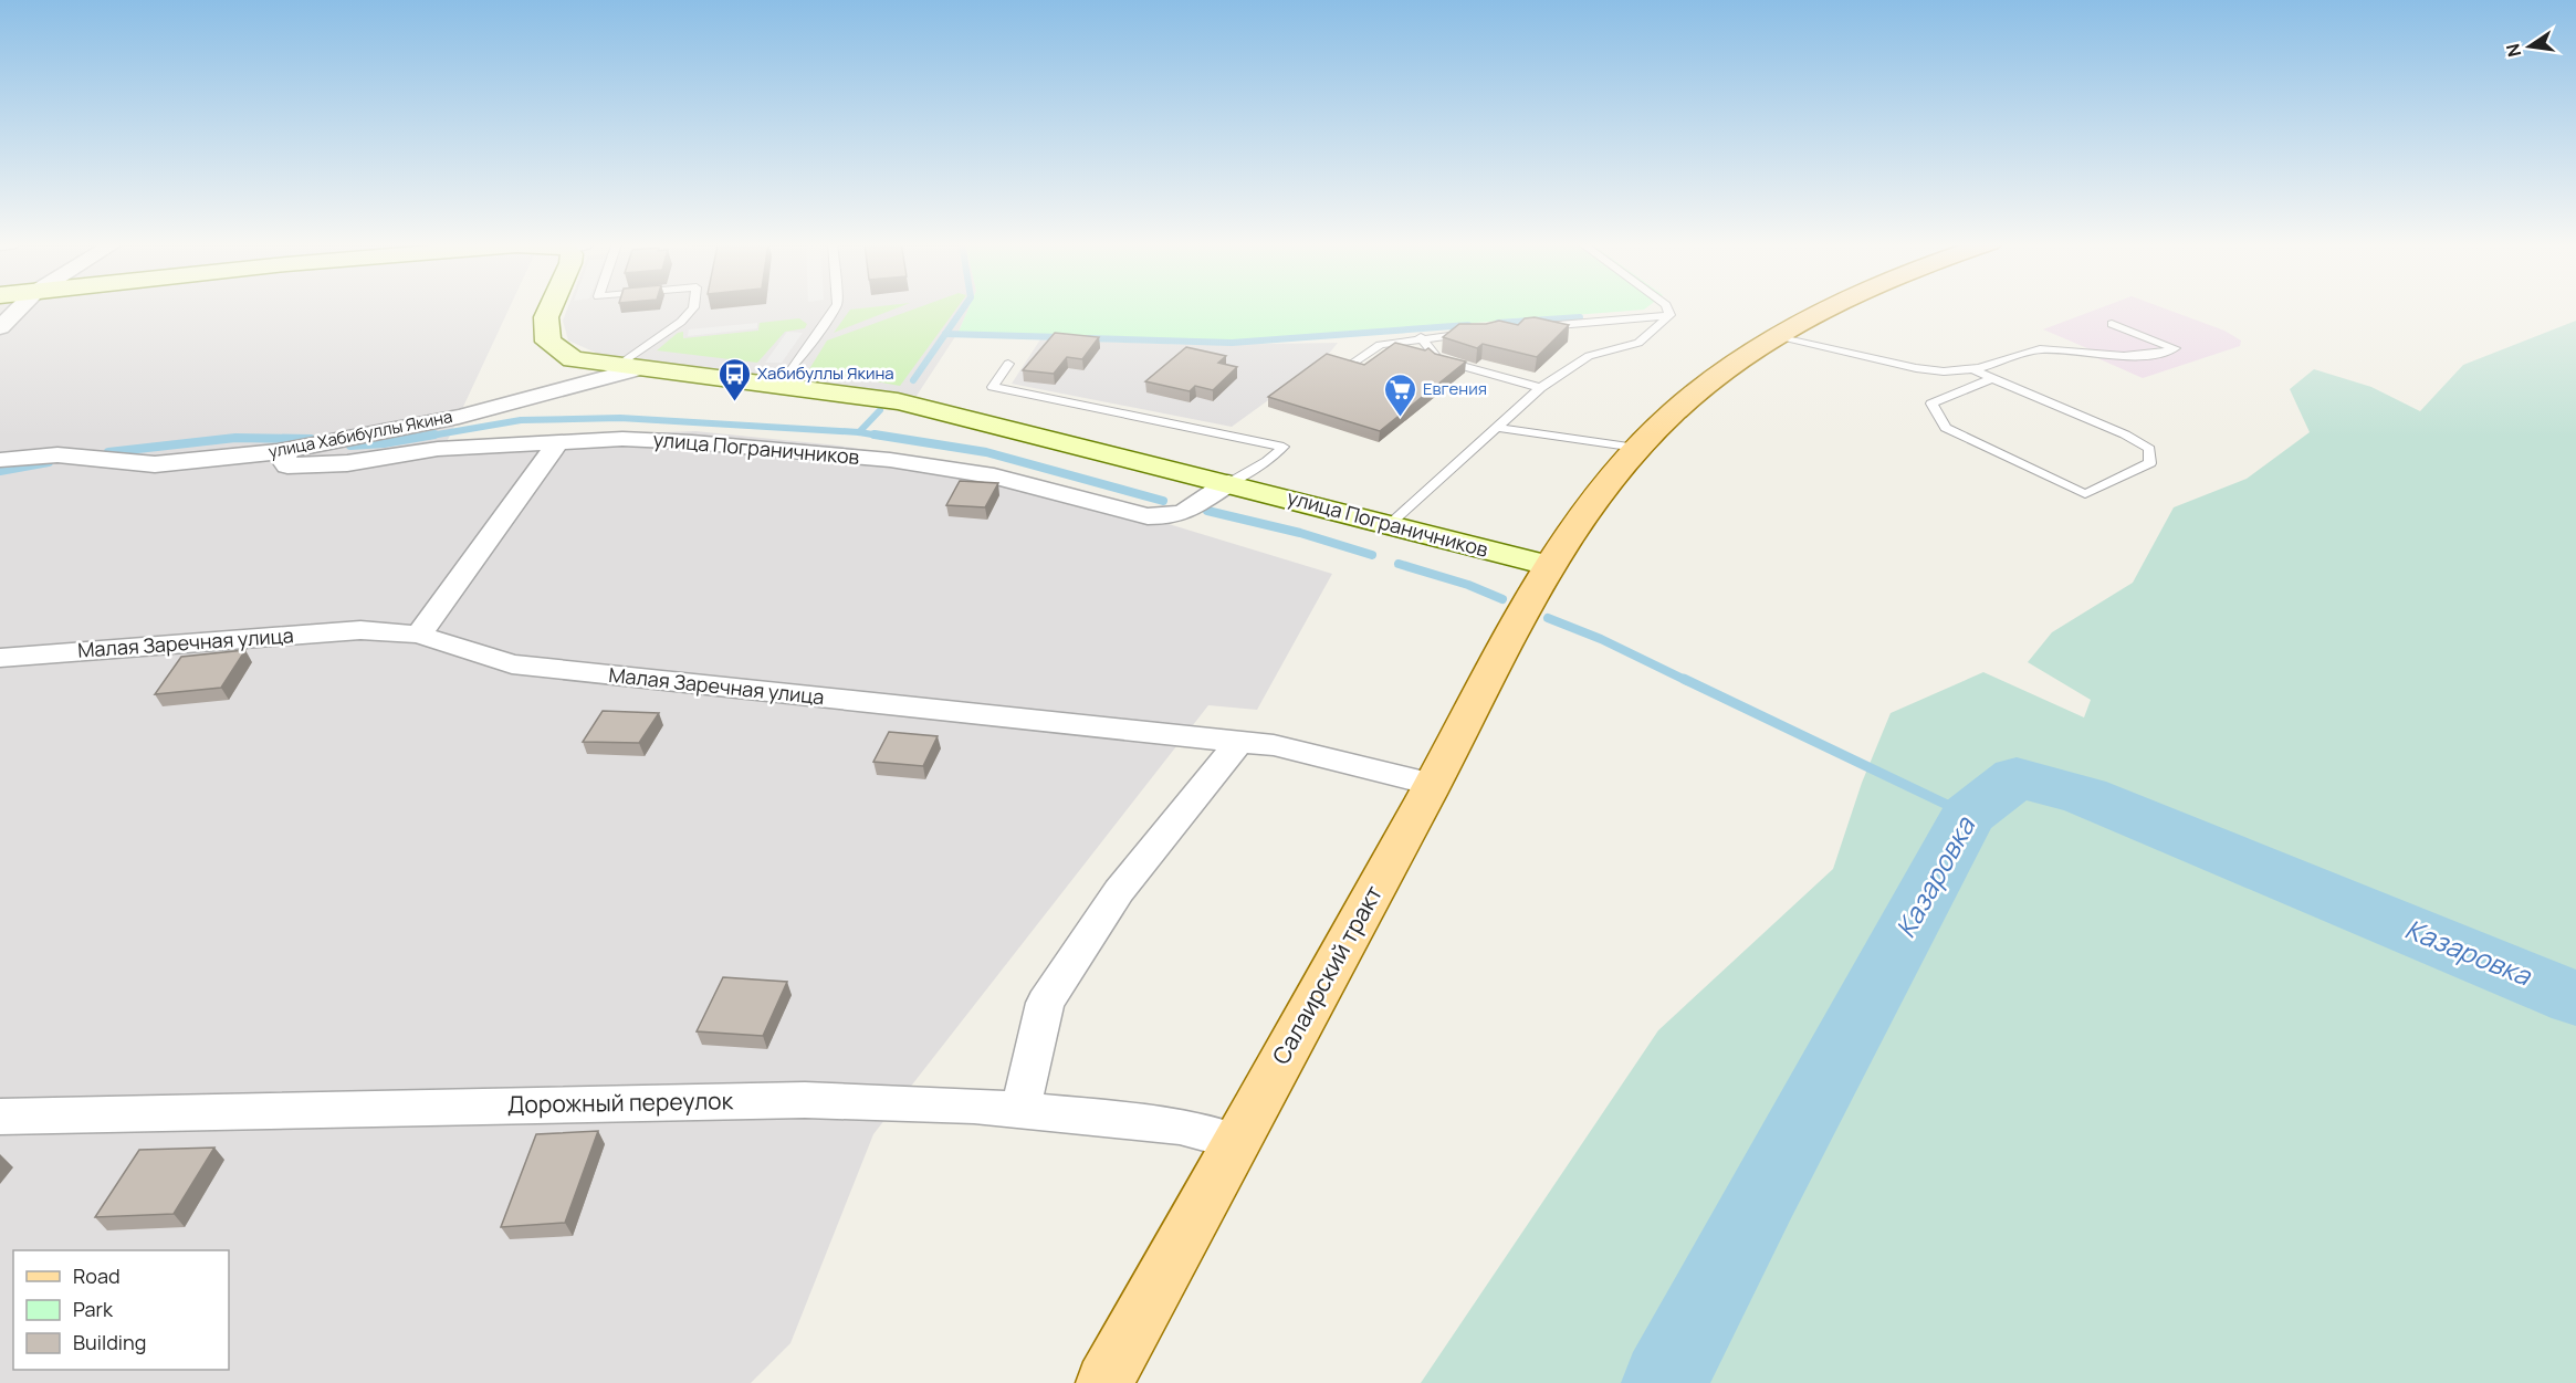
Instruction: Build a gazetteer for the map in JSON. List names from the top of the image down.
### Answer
{
  "streets": {
    "main road": ["Салаирский тракт"],
    "street": [
      "улица Хабибуллы Якина",
      "улица Пограничников",
      "Малая Заречная улица",
      "Дорожный переулок"
    ]
  },
  "crossings": [
    ["улица Хабибуллы Якина", "улица Пограничников"],
    ["улица Пограничников", "Салаирский тракт"],
    ["Малая Заречная улица", "Салаирский тракт"],
    ["Салаирский тракт", "Дорожный переулок"]
  ],
  "water": ["Казаровка"],
  "places": {
    "bus stop": ["Хабибуллы Якина"],
    "supermarket": ["Евгения"]
  },
  "legend": ["Road", "Park", "Building"],
  "north": "left"
}
